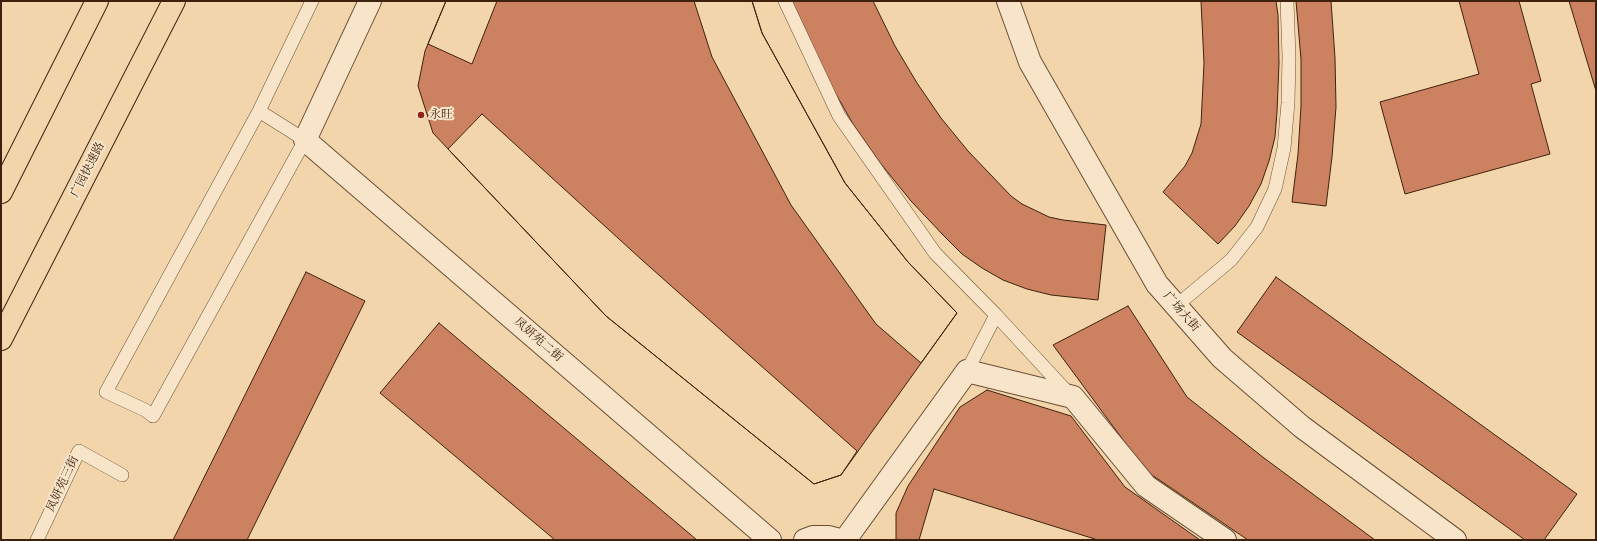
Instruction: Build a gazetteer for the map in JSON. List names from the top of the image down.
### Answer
{
  "streets": {
    "highway": ["广园快速路"],
    "street": ["广场大街", "凤妍苑二街"],
    "lane": ["凤妍苑三街"]
  },
  "places": ["永旺"]
}
